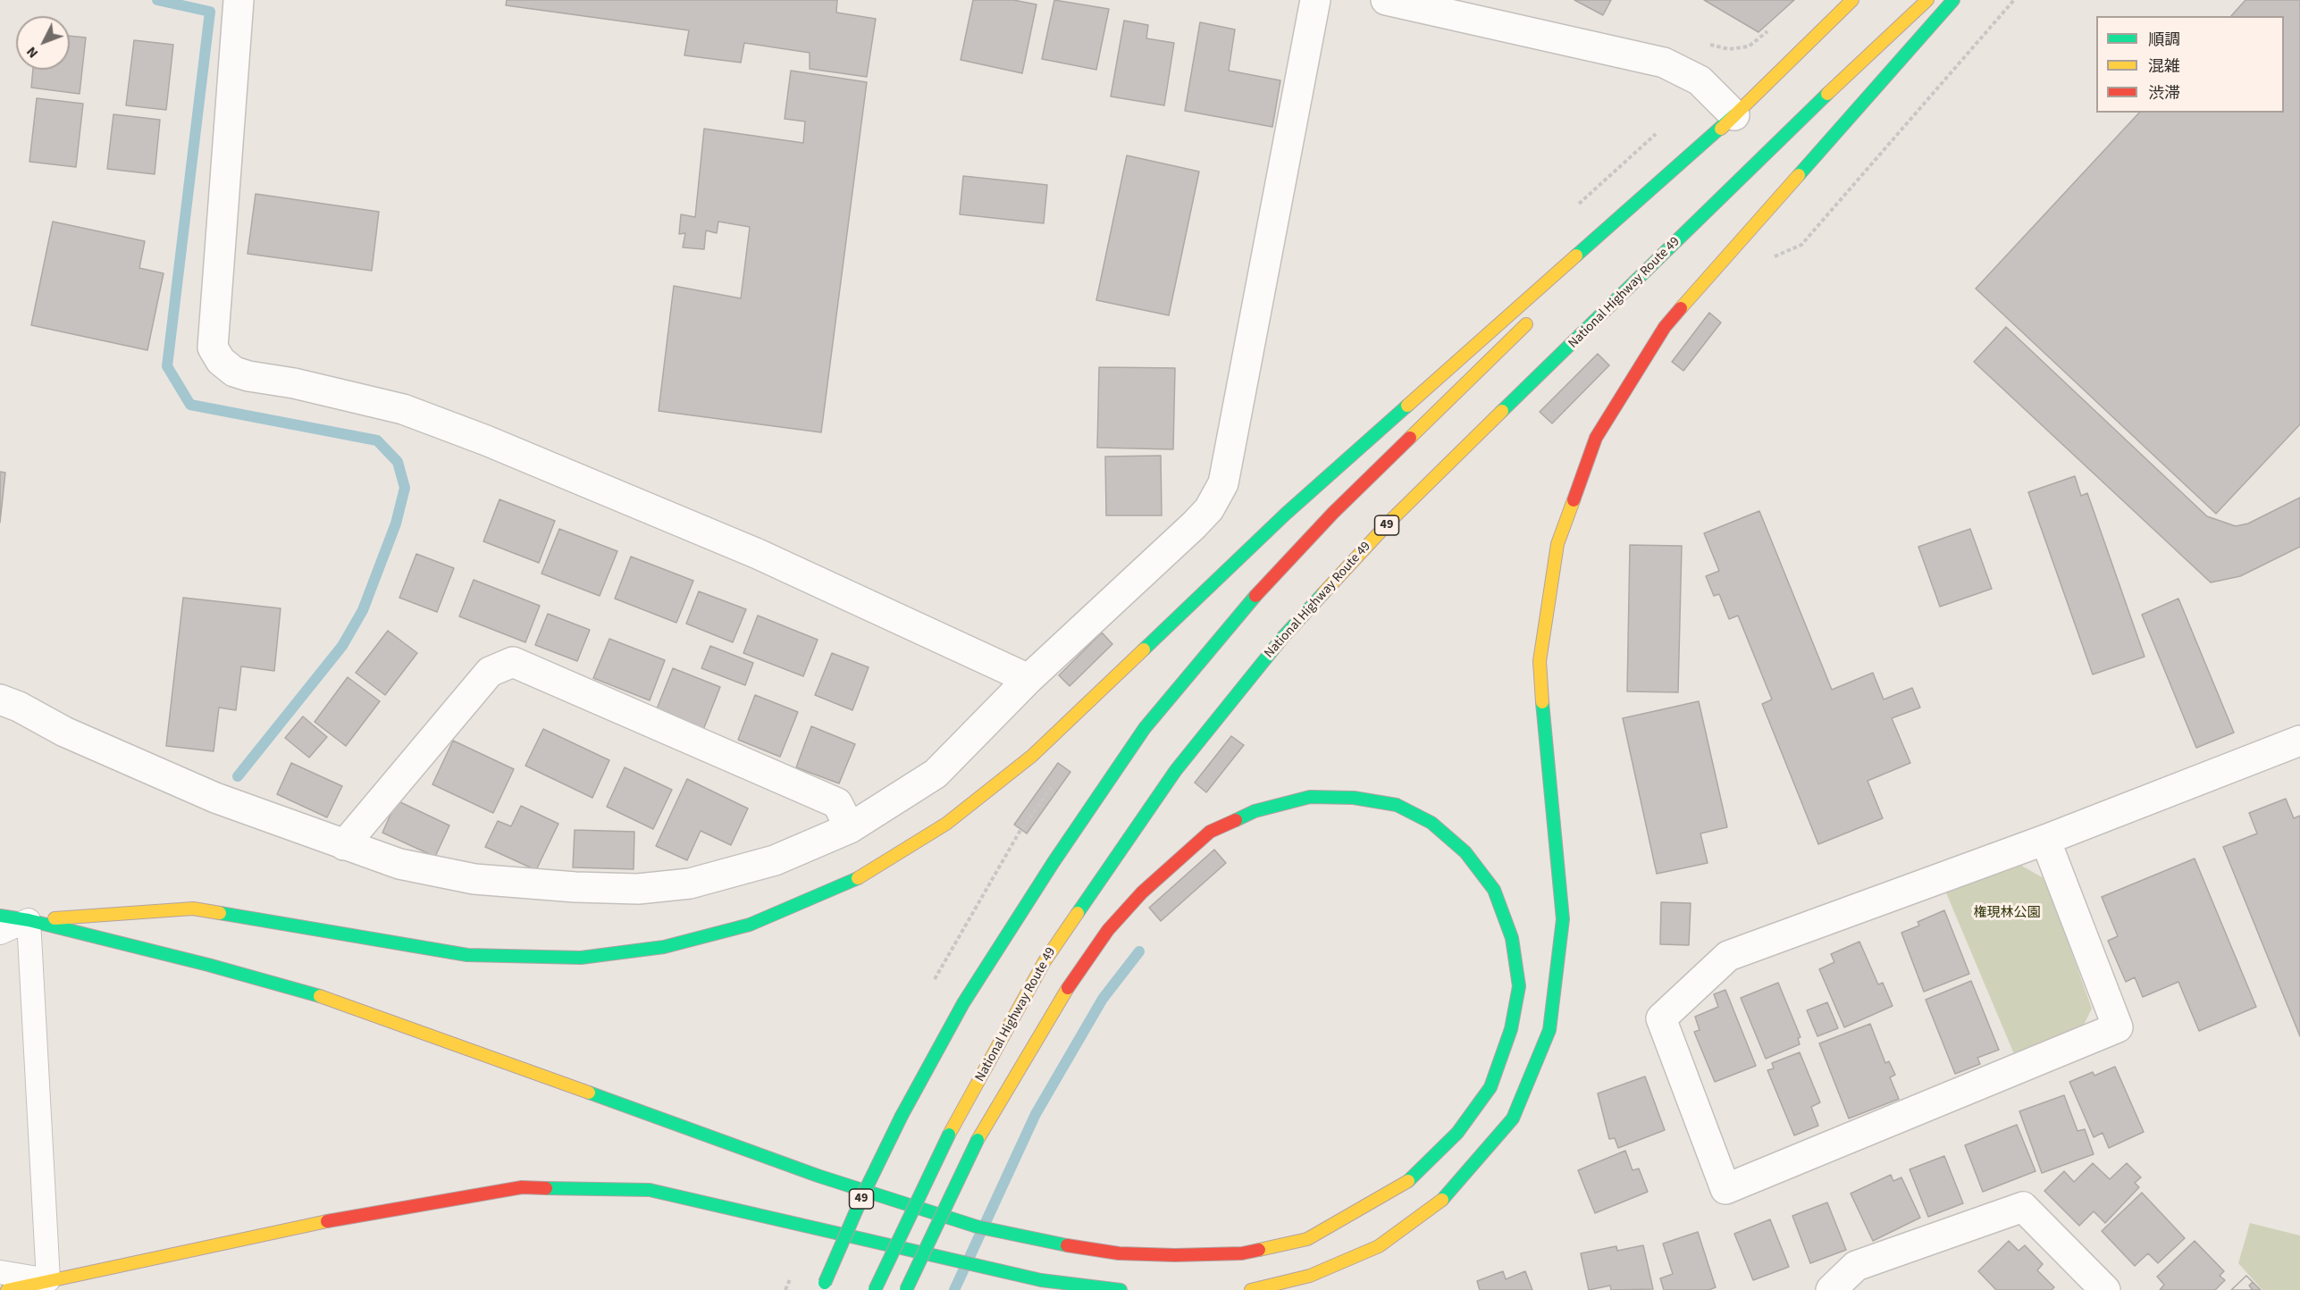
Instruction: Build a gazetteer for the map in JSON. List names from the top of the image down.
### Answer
{
  "streets": {
    "highway": ["National Highway Route 49", "49"]
  },
  "parks": ["権現林公園"],
  "legend": ["順調", "混雑", "渋滞"],
  "north": "bottom left"
}
